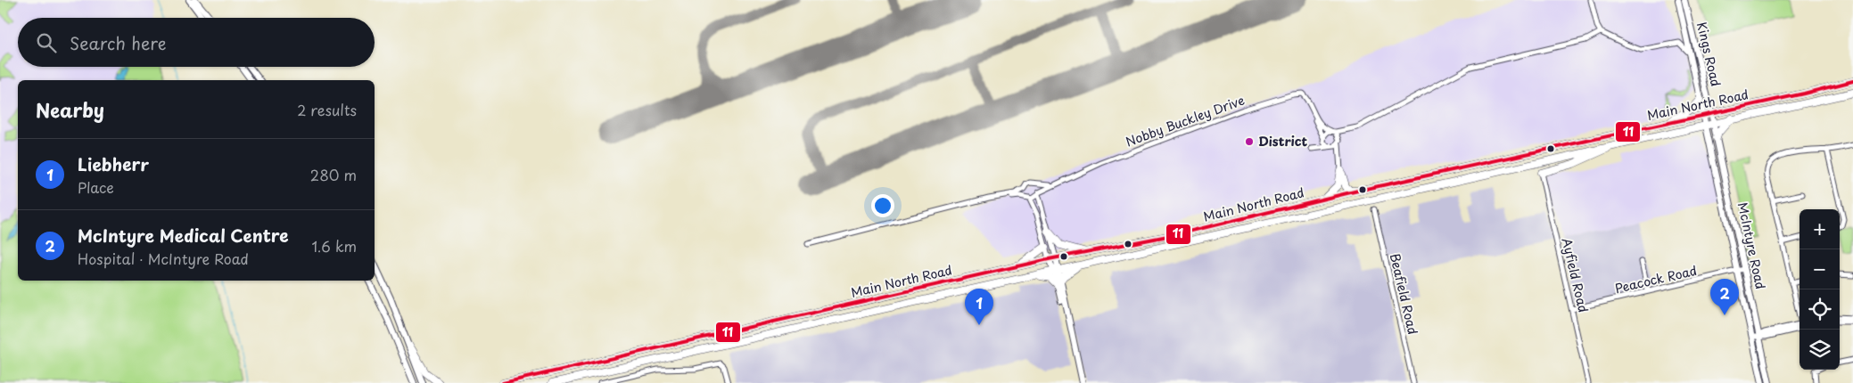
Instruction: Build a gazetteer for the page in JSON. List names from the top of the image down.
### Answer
{
  "streets": {
    "highway": ["Main North Road"],
    "main road": ["Kings Road", "McIntyre Road"],
    "street": [
      "Nobby Buckley Drive",
      "Ayfield Road",
      "Peacock Road",
      "Beafield Road"
    ]
  },
  "crossings": [
    ["Kings Road", "Main North Road"],
    ["Kings Road", "McIntyre Road"],
    ["Main North Road", "McIntyre Road"],
    ["McIntyre Road", "Peacock Road"],
    ["Ayfield Road", "Peacock Road"]
  ],
  "places": ["District"],
  "lines": ["transit line 11"],
  "page": {
    "search": "Search here",
    "heading": ["Nearby", "2 results"],
    "list": [
      {
        "mark": "1",
        "name": "Liebherr",
        "note": "Place",
        "value": "280 m"
      },
      {
        "mark": "2",
        "name": "McIntyre Medical Centre",
        "note": "Hospital · McIntyre Road",
        "value": "1.6 km"
      }
    ],
    "map_buttons": ["+", "−"],
    "pins": ["2", "1"]
  }
}
